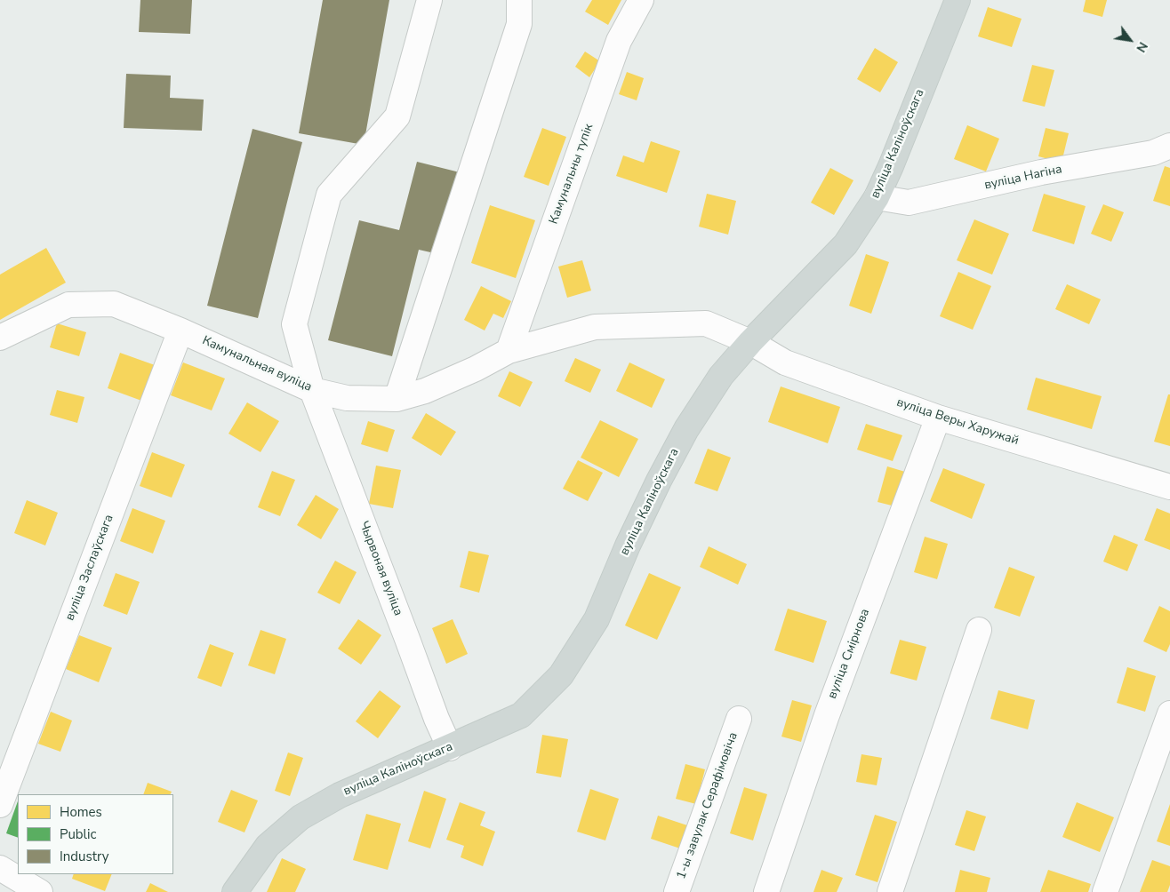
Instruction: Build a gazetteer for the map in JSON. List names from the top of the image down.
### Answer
{
  "streets": {
    "main road": ["вуліца Каліноўскага"],
    "street": [
      "Камунальны тупік",
      "вуліца Нагіна",
      "Камунальная вуліца",
      "вуліца Веры Харужай",
      "вуліца Заслаўскага",
      "Чырвоная вуліца",
      "вуліца Смірнова",
      "1-ы завулак Серафімовіча"
    ]
  },
  "crossings": [
    ["вуліца Каліноўскага", "вуліца Нагіна"],
    ["вуліца Каліноўскага", "Камунальная вуліца"],
    ["вуліца Каліноўскага", "вуліца Веры Харужай"],
    ["вуліца Каліноўскага", "Чырвоная вуліца"],
    ["Камунальны тупік", "Камунальная вуліца"],
    ["Камунальная вуліца", "вуліца Веры Харужай"],
    ["Камунальная вуліца", "вуліца Заслаўскага"],
    ["Камунальная вуліца", "Чырвоная вуліца"],
    ["вуліца Веры Харужай", "вуліца Смірнова"]
  ],
  "legend": ["Homes", "Public", "Industry"],
  "north": "bottom right"
}
